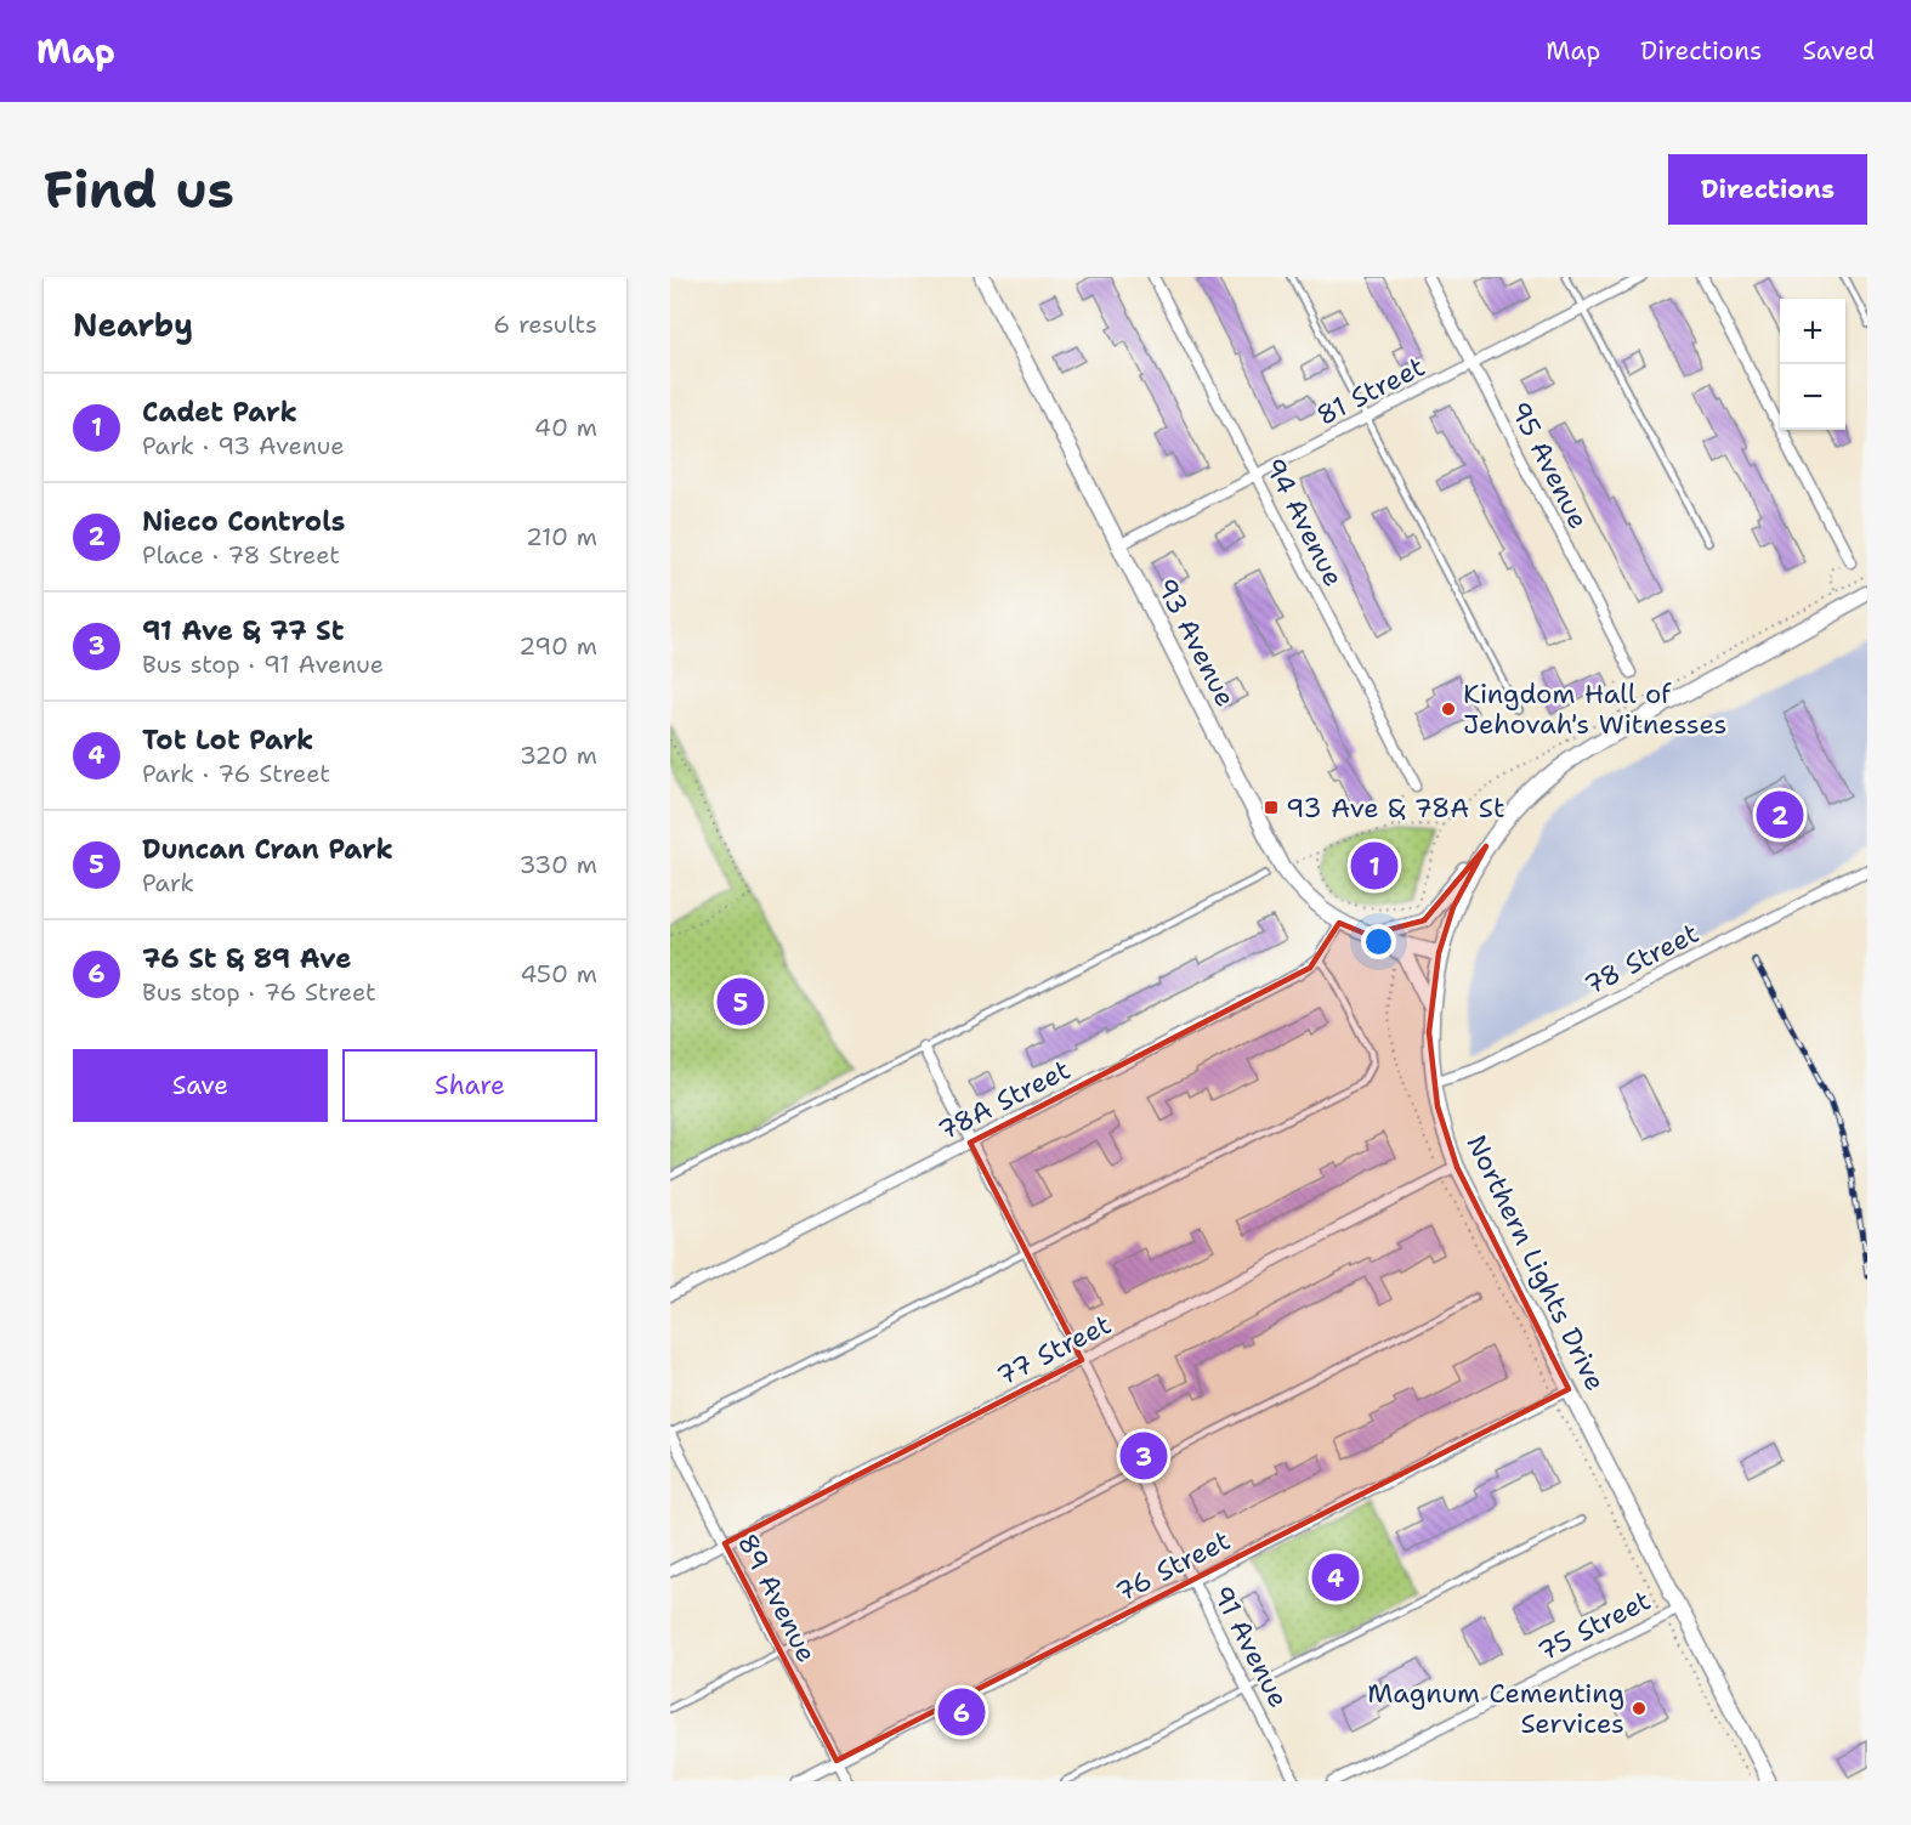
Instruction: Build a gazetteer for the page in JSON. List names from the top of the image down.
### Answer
{
  "streets": {
    "main road": ["93 Avenue", "Northern Lights Drive"],
    "street": [
      "81 Street",
      "95 Avenue",
      "94 Avenue",
      "78 Street",
      "78A Street",
      "77 Street",
      "76 Street",
      "89 Avenue",
      "75 Street",
      "91 Avenue"
    ]
  },
  "crossings": [
    ["81 Street", "95 Avenue"],
    ["81 Street", "94 Avenue"],
    ["81 Street", "93 Avenue"],
    ["93 Avenue", "78A Street"],
    ["93 Avenue", "Northern Lights Drive"],
    ["78 Street", "Northern Lights Drive"],
    ["78A Street", "91 Avenue"],
    ["Northern Lights Drive", "77 Street"],
    ["Northern Lights Drive", "76 Street"],
    ["Northern Lights Drive", "75 Street"],
    ["77 Street", "89 Avenue"],
    ["77 Street", "91 Avenue"],
    ["76 Street", "89 Avenue"],
    ["76 Street", "91 Avenue"]
  ],
  "places": {
    "other": ["Kingdom Hall of Jehovah's Witnesses", "Magnum Cementing Services"],
    "transit": ["93 Ave & 78A St"]
  },
  "page": {
    "header": "Map",
    "nav": ["Map", "Directions", "Saved"],
    "buttons": [
      "Directions",
      ["Save", "Share"]
    ],
    "title": "Find us",
    "heading": ["Nearby", "6 results"],
    "map_buttons": ["+", "−"],
    "list": [
      {
        "mark": "1",
        "name": "Cadet Park",
        "note": "Park · 93 Avenue",
        "value": "40 m"
      },
      {
        "mark": "2",
        "name": "Nieco Controls",
        "note": "Place · 78 Street",
        "value": "210 m"
      },
      {
        "mark": "3",
        "name": "91 Ave & 77 St",
        "note": "Bus stop · 91 Avenue",
        "value": "290 m"
      },
      {
        "mark": "4",
        "name": "Tot Lot Park",
        "note": "Park · 76 Street",
        "value": "320 m"
      },
      {
        "mark": "5",
        "name": "Duncan Cran Park",
        "note": "Park",
        "value": "330 m"
      },
      {
        "mark": "6",
        "name": "76 St & 89 Ave",
        "note": "Bus stop · 76 Street",
        "value": "450 m"
      }
    ],
    "pins": [
      "2",
      "1",
      "5",
      "3",
      "4",
      "6"
    ]
  }
}
